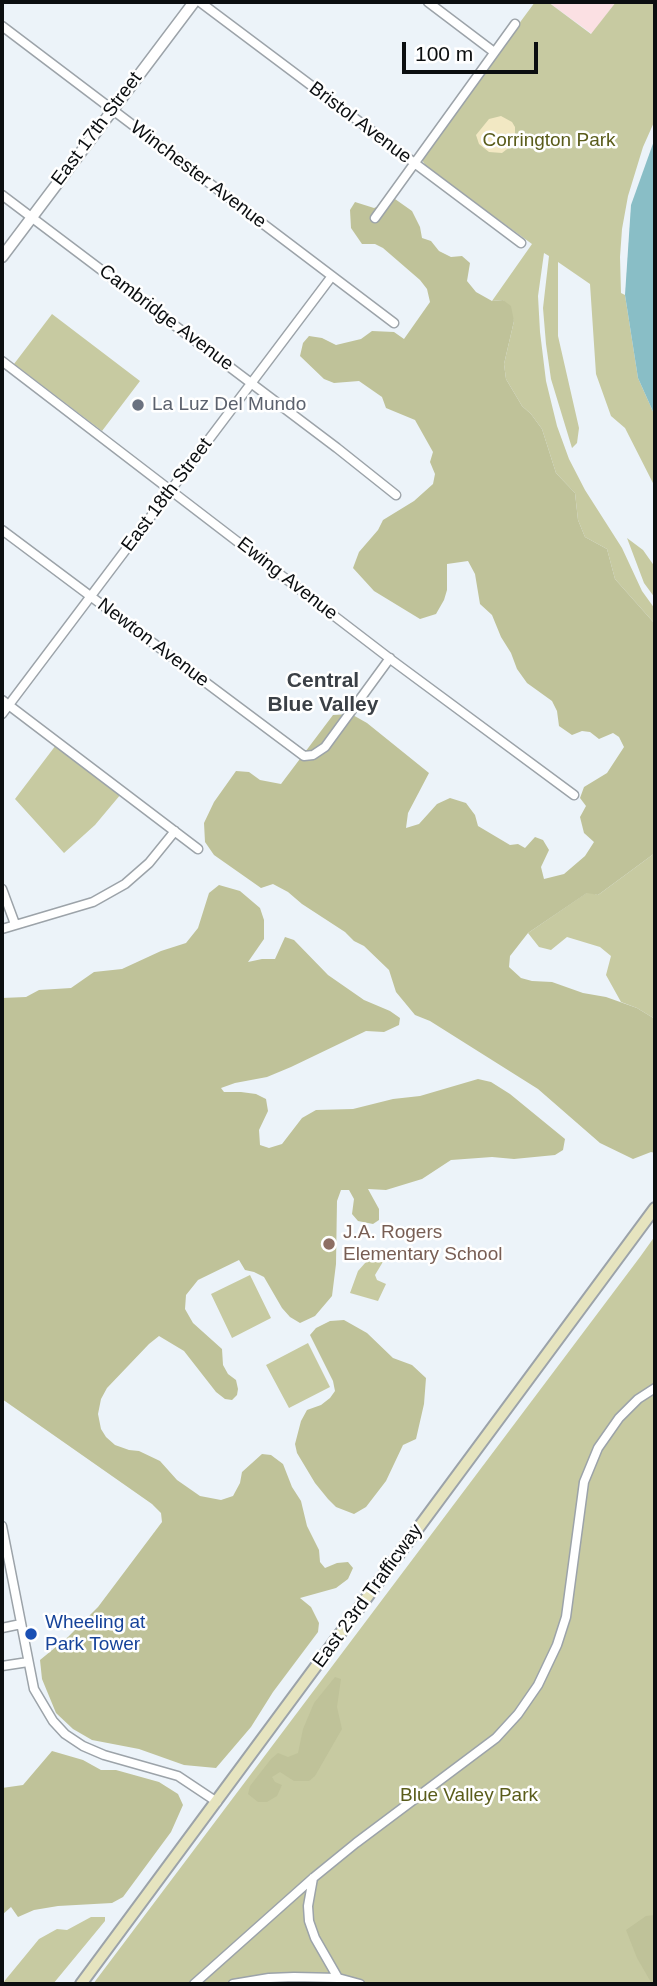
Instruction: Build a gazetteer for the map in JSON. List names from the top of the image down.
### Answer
{
  "streets": {
    "main road": ["East 23rd Trafficway"],
    "street": [
      "Bristol Avenue",
      "East 17th Street",
      "Winchester Avenue",
      "Cambridge Avenue",
      "East 18th Street",
      "Ewing Avenue",
      "Newton Avenue"
    ]
  },
  "crossings": [
    ["East 17th Street", "Winchester Avenue"],
    ["East 17th Street", "Cambridge Avenue"],
    ["Winchester Avenue", "East 18th Street"],
    ["Cambridge Avenue", "East 18th Street"],
    ["East 18th Street", "Ewing Avenue"],
    ["East 18th Street", "Newton Avenue"],
    ["Ewing Avenue", "Newton Avenue"]
  ],
  "districts": ["Central Blue Valley"],
  "parks": ["Corrington Park", "Blue Valley Park"],
  "places": ["La Luz Del Mundo", "J.A. Rogers Elementary School", "Wheeling at Park Tower"],
  "scale_bar": "100 m"
}
